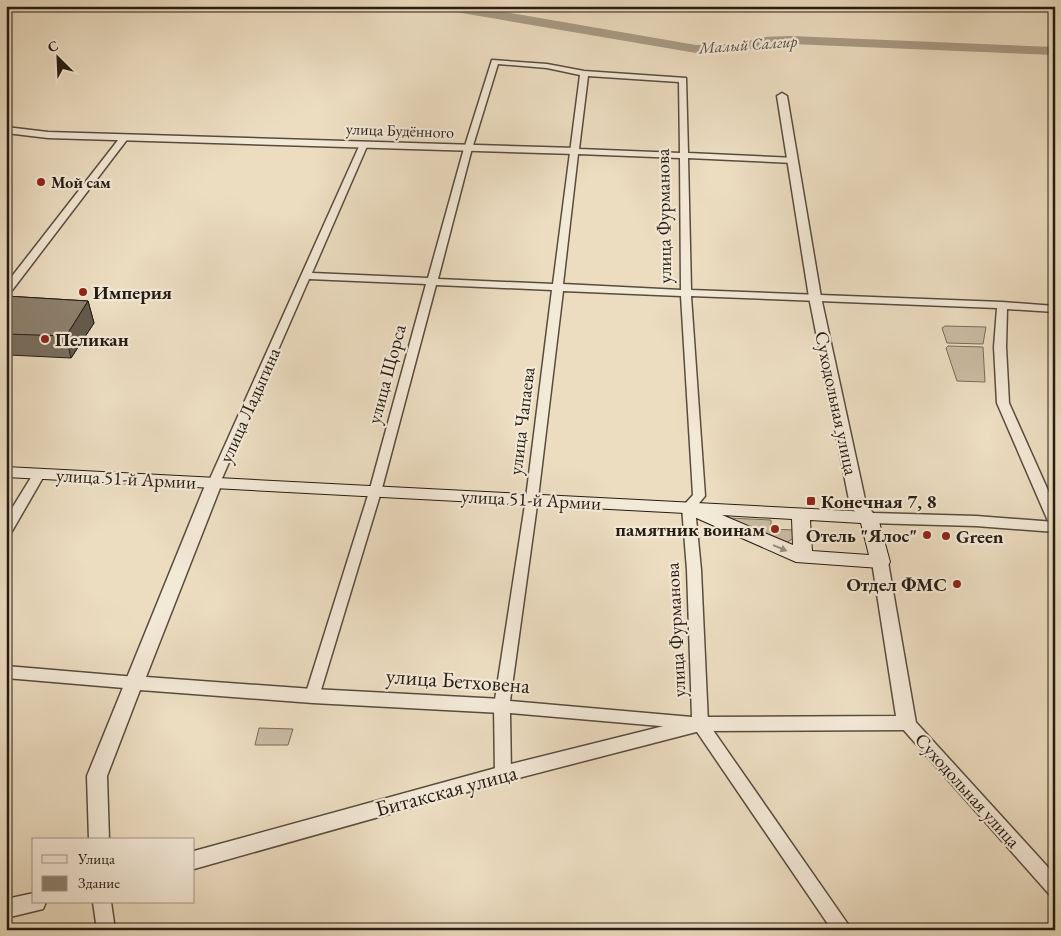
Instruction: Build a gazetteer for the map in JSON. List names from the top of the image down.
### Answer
{
  "streets": {
    "main road": ["Суходольная улица", "улица 51-й Армии"],
    "street": [
      "улица Будённого",
      "улица Фурманова",
      "улица Щорса",
      "улица Ладыгина",
      "улица Чапаева",
      "улица Бетховена",
      "Битакская улица"
    ]
  },
  "crossings": [
    ["улица Будённого", "улица Фурманова"],
    ["улица Будённого", "улица Щорса"],
    ["улица Будённого", "Суходольная улица"],
    ["улица Будённого", "улица Ладыгина"],
    ["улица Будённого", "улица Чапаева"],
    ["улица Фурманова", "улица Щорса"],
    ["улица Фурманова", "улица Чапаева"],
    ["улица Фурманова", "улица 51-й Армии"],
    ["улица Фурманова", "улица Бетховена"],
    ["улица Фурманова", "Битакская улица"],
    ["улица Щорса", "улица Чапаева"],
    ["улица Щорса", "улица 51-й Армии"],
    ["улица Щорса", "улица Бетховена"],
    ["Суходольная улица", "улица 51-й Армии"],
    ["Суходольная улица", "улица Бетховена"],
    ["улица Ладыгина", "улица 51-й Армии"],
    ["улица Ладыгина", "улица Бетховена"],
    ["улица Чапаева", "улица 51-й Армии"],
    ["улица Чапаева", "улица Бетховена"],
    ["улица Чапаева", "Битакская улица"],
    ["улица Бетховена", "Битакская улица"]
  ],
  "water": ["Малый Салгир"],
  "places": {
    "other": [
      "Мой сам",
      "Империя",
      "Пеликан",
      "памятник воинам",
      "Отель \"Ялос\"",
      "Green",
      "Отдел ФМС"
    ],
    "transit": ["Конечная 7, 8"]
  },
  "legend": ["Улица", "Здание"],
  "north": "top left"
}
